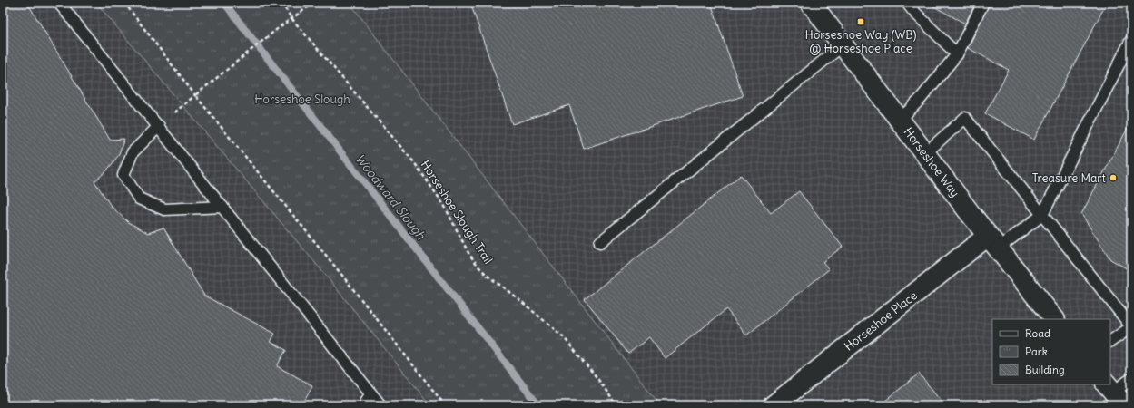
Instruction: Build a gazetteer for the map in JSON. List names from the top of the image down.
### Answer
{
  "streets": {
    "street": ["Horseshoe Way", "Horseshoe Place"],
    "path": ["Horseshoe Slough Trail"]
  },
  "crossings": [
    ["Horseshoe Way", "Horseshoe Place"]
  ],
  "water": ["Woodward Slough"],
  "parks": ["Horseshoe Slough"],
  "places": {
    "transit": ["Horseshoe Way (WB) @ Horseshoe Place"],
    "other": ["Treasure Mart"]
  },
  "legend": ["Road", "Park", "Building"]
}
